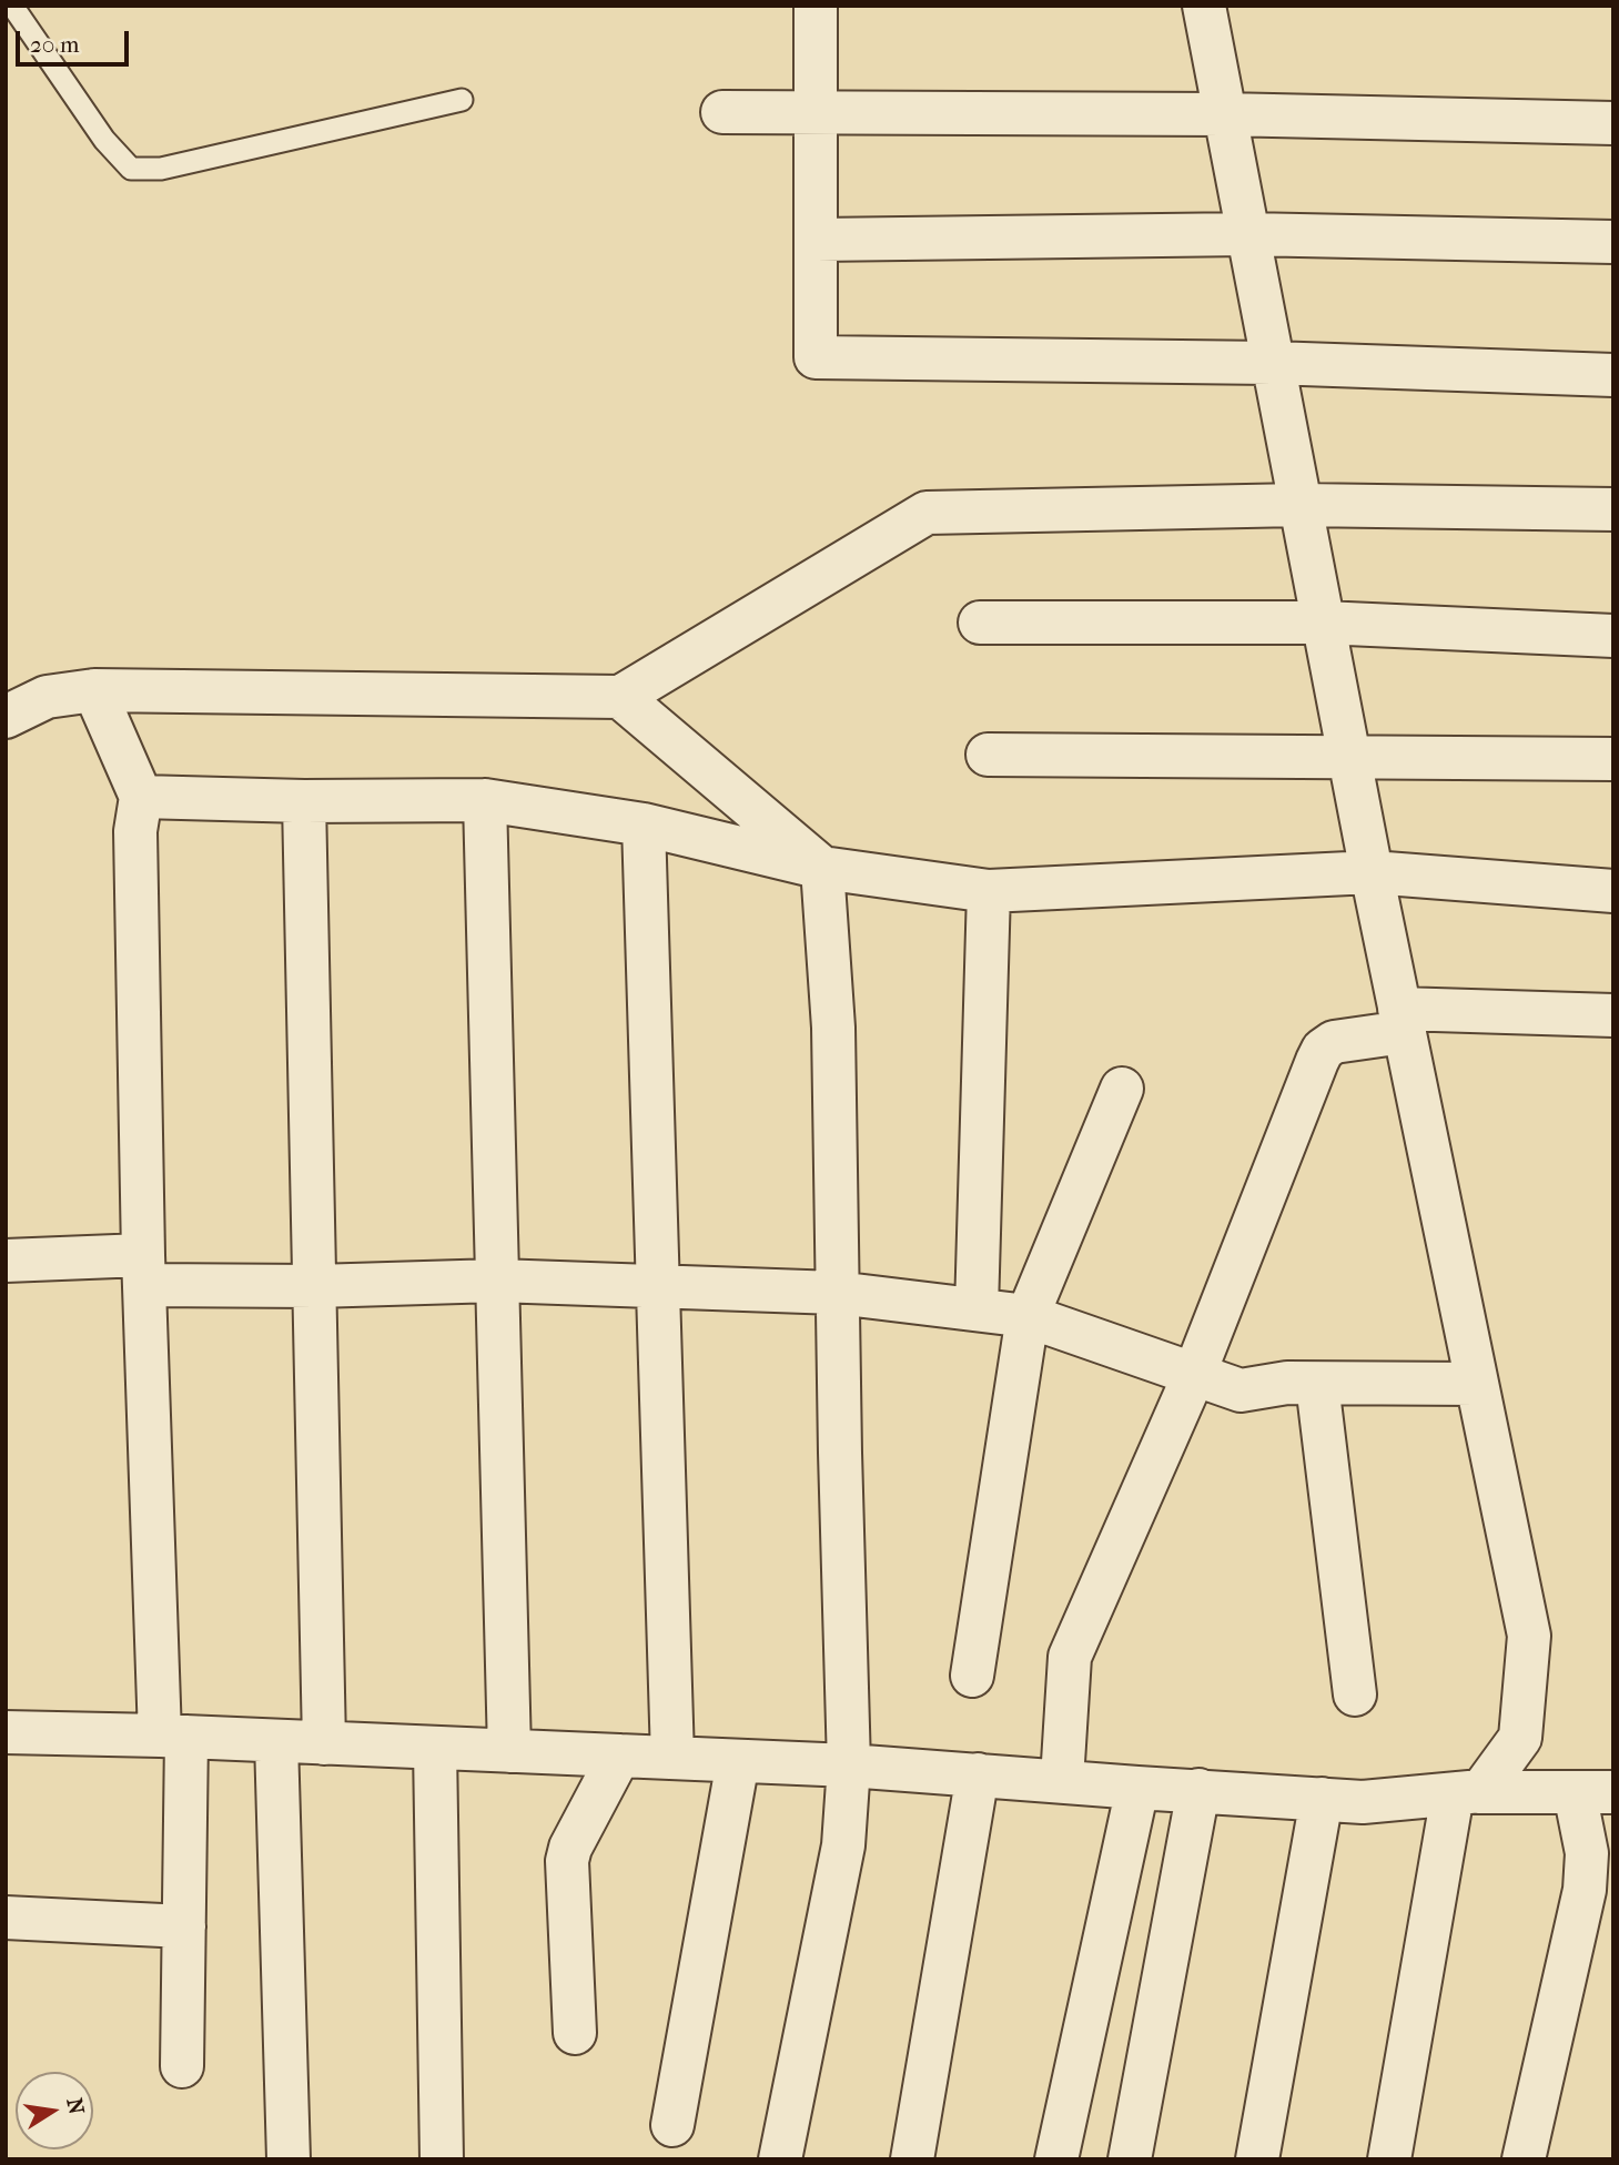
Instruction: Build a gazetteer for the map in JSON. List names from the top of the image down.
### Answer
{
  "scale_bar": "20 m",
  "north": "right"
}
